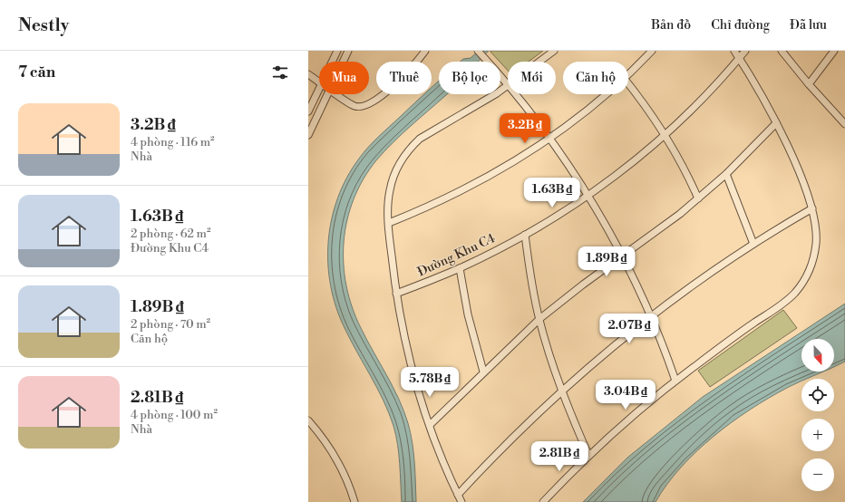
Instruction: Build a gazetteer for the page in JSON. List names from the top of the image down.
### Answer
{
  "streets": {
    "street": ["Đường Khu C4"]
  },
  "north": "bottom",
  "page": {
    "header": "Nestly",
    "nav": ["Bản đồ", "Chỉ đường", "Đã lưu"],
    "heading": "7 căn",
    "chip": [
      "Mua",
      "Thuê",
      "Bộ lọc",
      "Mới",
      "Căn hộ"
    ],
    "list": [
      {
        "name": "3.2B ₫",
        "note": "4 phòng · 116 m² · Nhà"
      },
      {
        "name": "1.63B ₫",
        "note": "2 phòng · 62 m² · Đường Khu C4"
      },
      {
        "name": "1.89B ₫",
        "note": "2 phòng · 70 m² · Căn hộ"
      },
      {
        "name": "2.81B ₫",
        "note": "4 phòng · 100 m² · Nhà"
      }
    ],
    "price": [
      "3.2B ₫",
      "1.63B ₫",
      "1.89B ₫",
      "2.07B ₫",
      "5.78B ₫",
      "3.04B ₫",
      "2.81B ₫"
    ],
    "map_buttons": ["+", "−"]
  }
}
